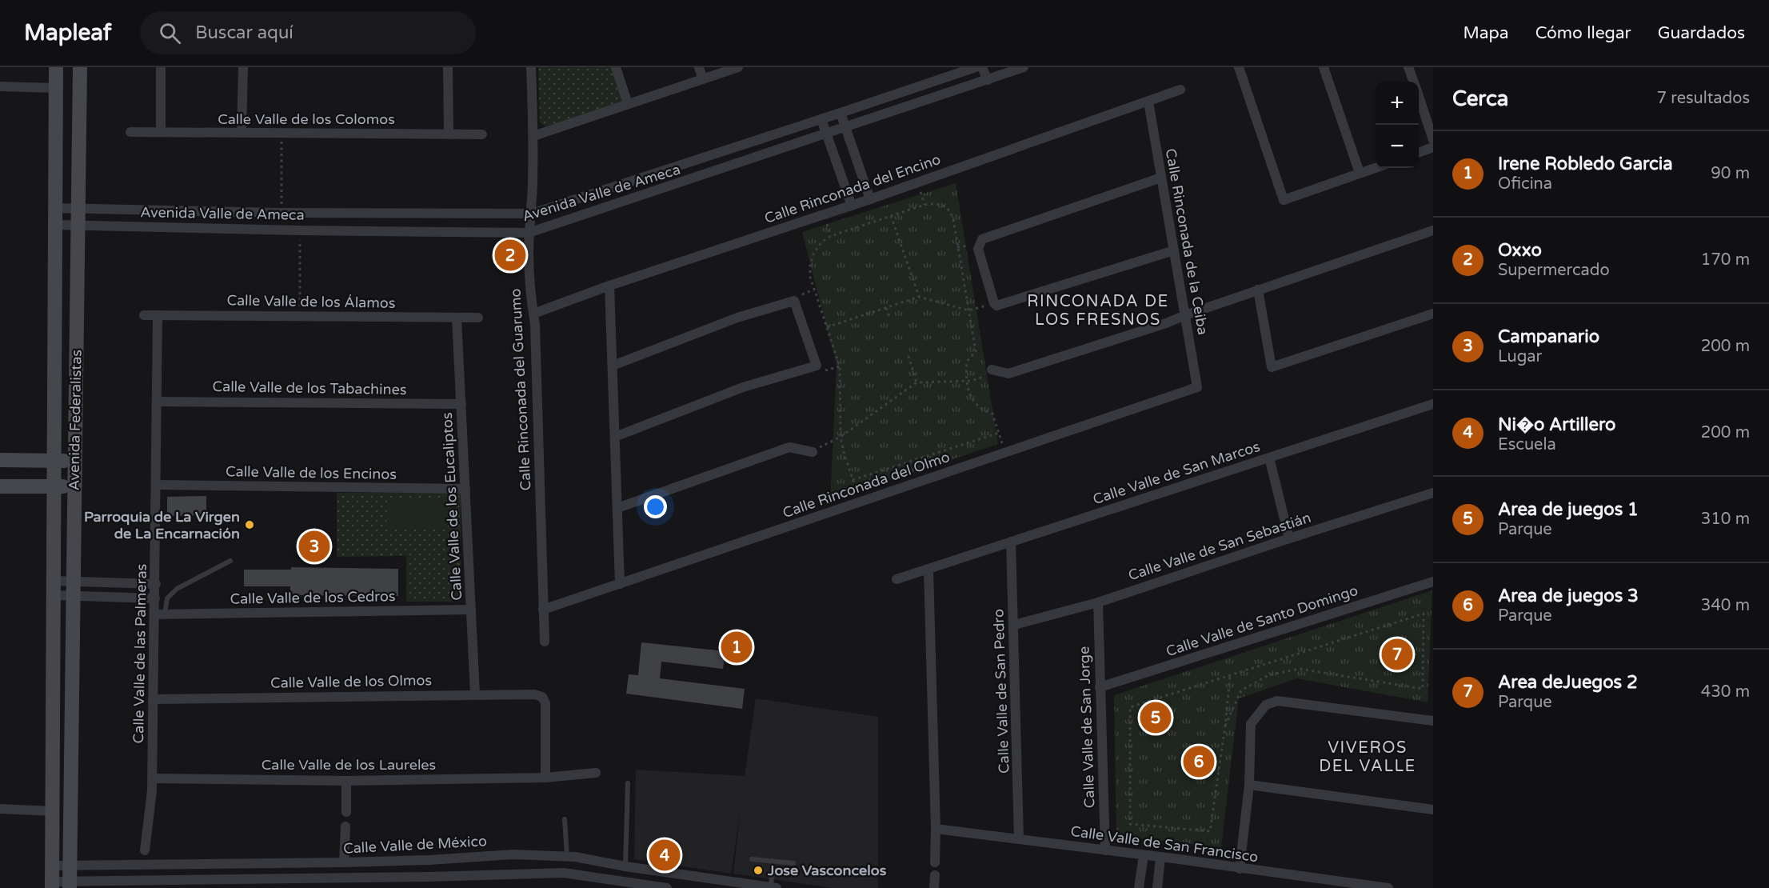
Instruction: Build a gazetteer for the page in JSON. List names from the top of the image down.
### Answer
{
  "streets": {
    "street": [
      "Calle Valle de los Colomos",
      "Calle Rinconada del Encino",
      "Avenida Valle de Ameca",
      "Calle Rinconada de la Ceiba",
      "Calle Valle de los Álamos",
      "Calle Valle de los Tabachines",
      "Calle Rinconada del Guarumo",
      "Avenida Federalistas",
      "Calle Valle de los Encinos",
      "Calle Valle de San Marcos",
      "Calle Rinconada del Olmo",
      "Calle Valle de los Eucaliptos",
      "Calle Valle de San Sebastián",
      "Calle Valle de los Cedros",
      "Calle Valle de Santo Domingo",
      "Calle Valle de las Palmeras",
      "Calle Valle de los Olmos",
      "Calle Valle de San Pedro",
      "Calle Valle de San Jorge",
      "Calle Valle de los Laureles",
      "Calle Valle de San Francisco",
      "Calle Valle de México"
    ]
  },
  "crossings": [
    ["Calle Rinconada del Encino", "Calle Rinconada de la Ceiba"],
    ["Calle Rinconada del Encino", "Calle Rinconada del Guarumo"],
    ["Avenida Valle de Ameca", "Calle Rinconada del Guarumo"],
    ["Avenida Valle de Ameca", "Avenida Federalistas"],
    ["Calle Rinconada de la Ceiba", "Calle Rinconada del Olmo"],
    ["Calle Valle de los Álamos", "Calle Valle de los Eucaliptos"],
    ["Calle Valle de los Álamos", "Calle Valle de las Palmeras"],
    ["Calle Valle de los Tabachines", "Calle Valle de los Eucaliptos"],
    ["Calle Valle de los Tabachines", "Calle Valle de las Palmeras"],
    ["Calle Rinconada del Guarumo", "Calle Rinconada del Olmo"],
    ["Avenida Federalistas", "Calle Valle de México"],
    ["Calle Valle de los Encinos", "Calle Valle de los Eucaliptos"],
    ["Calle Valle de los Encinos", "Calle Valle de las Palmeras"],
    ["Calle Valle de San Marcos", "Calle Valle de San Pedro"],
    ["Calle Valle de los Eucaliptos", "Calle Valle de los Cedros"],
    ["Calle Valle de los Eucaliptos", "Calle Valle de los Olmos"],
    ["Calle Valle de San Sebastián", "Calle Valle de San Pedro"],
    ["Calle Valle de San Sebastián", "Calle Valle de San Jorge"],
    ["Calle Valle de los Cedros", "Calle Valle de las Palmeras"],
    ["Calle Valle de Santo Domingo", "Calle Valle de San Jorge"],
    ["Calle Valle de las Palmeras", "Calle Valle de los Olmos"],
    ["Calle Valle de las Palmeras", "Calle Valle de los Laureles"],
    ["Calle Valle de los Olmos", "Calle Valle de los Laureles"],
    ["Calle Valle de San Pedro", "Calle Valle de San Francisco"],
    ["Calle Valle de San Jorge", "Calle Valle de San Francisco"]
  ],
  "districts": ["RINCONADA DE LOS FRESNOS", "VIVEROS DEL VALLE"],
  "places": ["Parroquia de La Virgen de La Encarnación", "Jose Vasconcelos"],
  "page": {
    "header": "Mapleaf",
    "search": "Buscar aquí",
    "nav": ["Mapa", "Cómo llegar", "Guardados"],
    "heading": ["Cerca", "7 resultados"],
    "map_buttons": ["+", "−"],
    "list": [
      {
        "mark": "1",
        "name": "Irene Robledo Garcia",
        "note": "Oficina",
        "value": "90 m"
      },
      {
        "mark": "2",
        "name": "Oxxo",
        "note": "Supermercado",
        "value": "170 m"
      },
      {
        "mark": "3",
        "name": "Campanario",
        "note": "Lugar",
        "value": "200 m"
      },
      {
        "mark": "4",
        "name": "Ni�o Artillero",
        "note": "Escuela",
        "value": "200 m"
      },
      {
        "mark": "5",
        "name": "Area de juegos 1",
        "note": "Parque",
        "value": "310 m"
      },
      {
        "mark": "6",
        "name": "Area de juegos 3",
        "note": "Parque",
        "value": "340 m"
      },
      {
        "mark": "7",
        "name": "Area deJuegos 2",
        "note": "Parque",
        "value": "430 m"
      }
    ],
    "pins": [
      "2",
      "3",
      "1",
      "7",
      "5",
      "6",
      "4"
    ]
  }
}
